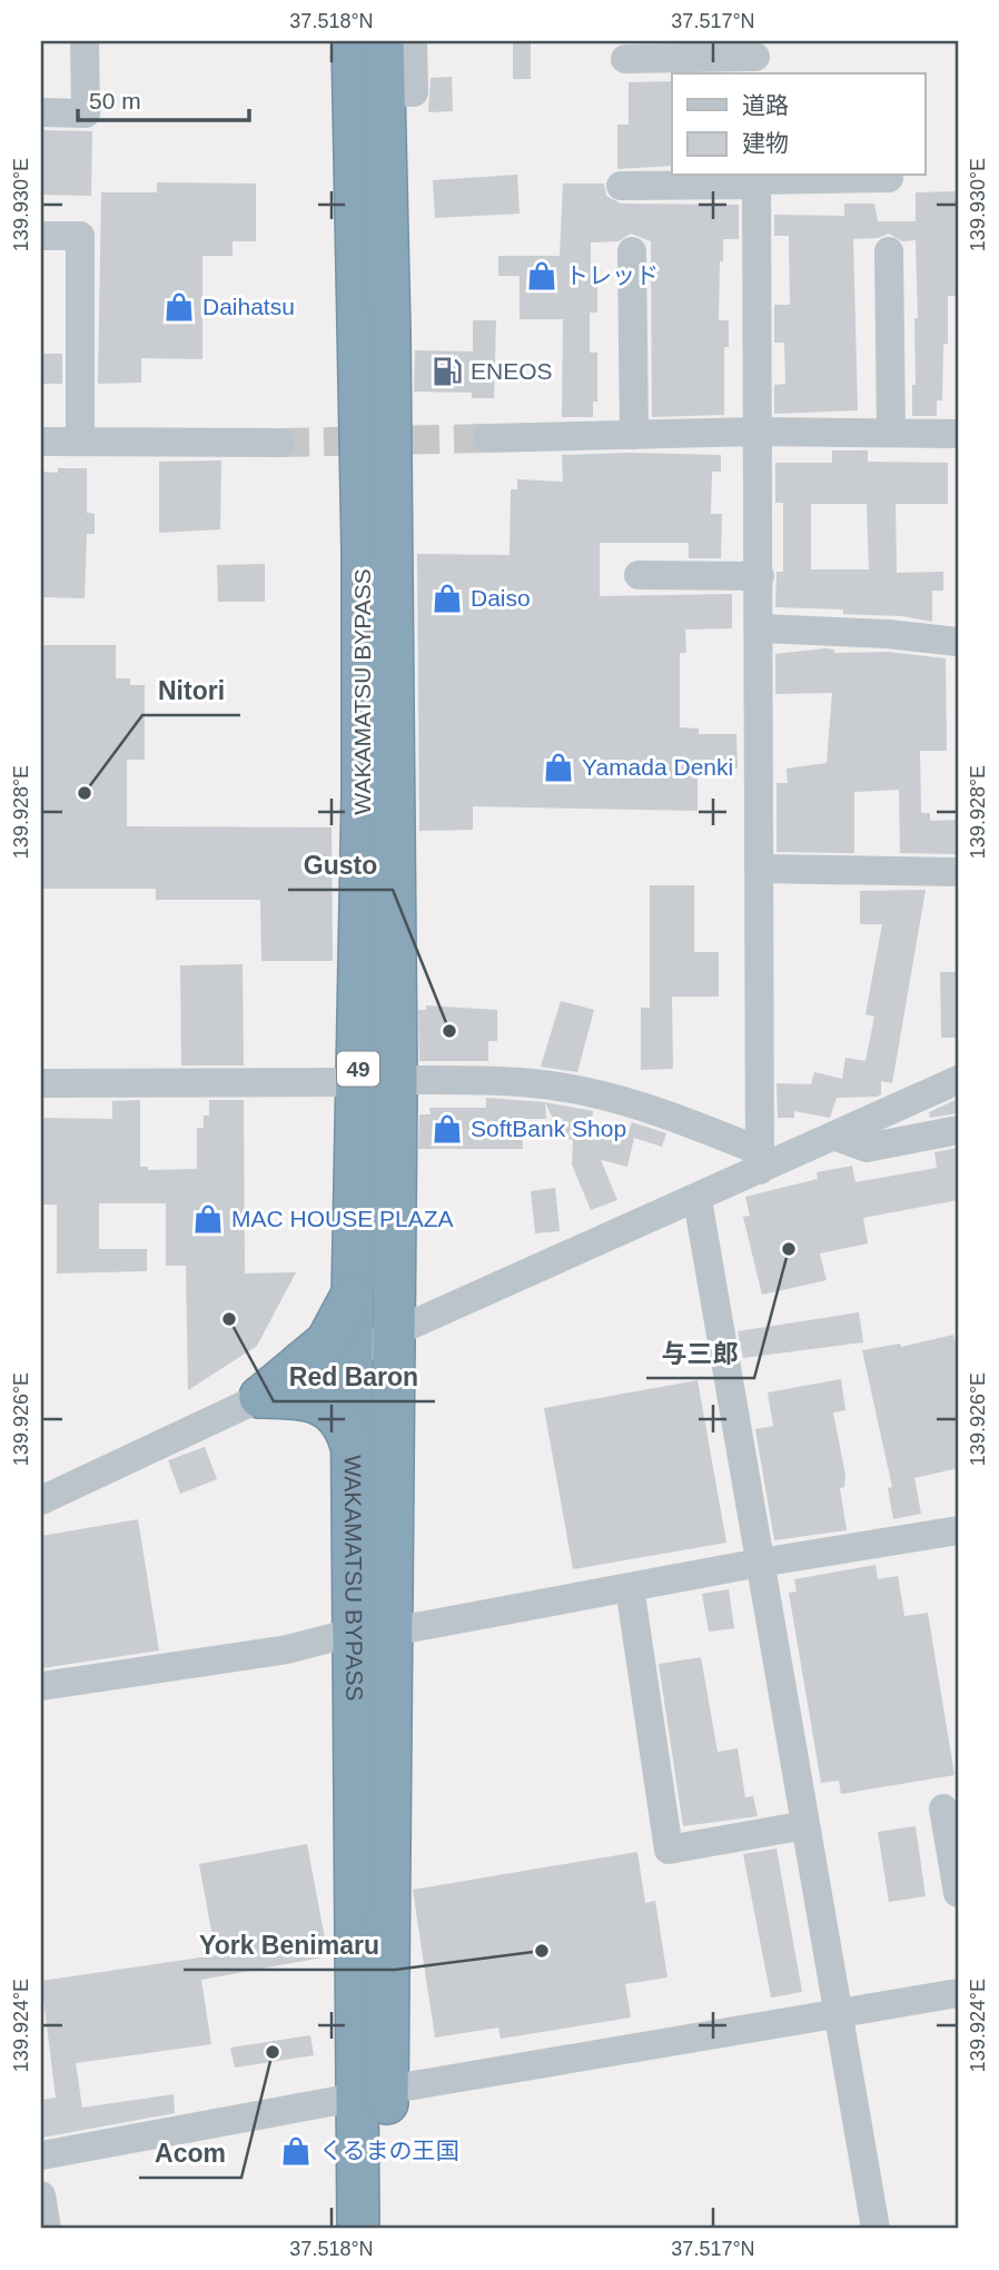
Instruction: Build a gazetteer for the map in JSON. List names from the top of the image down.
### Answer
{
  "streets": {
    "highway": ["WAKAMATSU BYPASS", "49"]
  },
  "places": {
    "shop": [
      "トレッド",
      "Daihatsu",
      "Daiso",
      "Yamada Denki",
      "SoftBank Shop",
      "MAC HOUSE PLAZA",
      "くるまの王国"
    ],
    "fuel station": ["ENEOS"],
    "other": [
      "Nitori",
      "Gusto",
      "与三郎",
      "Red Baron",
      "York Benimaru",
      "Acom"
    ]
  },
  "legend": ["道路", "建物"],
  "scale_bar": "50 m",
  "coordinates": [
    "37.518°N",
    "37.517°N",
    "139.930°E",
    "139.928°E",
    "139.926°E",
    "139.924°E"
  ]
}
